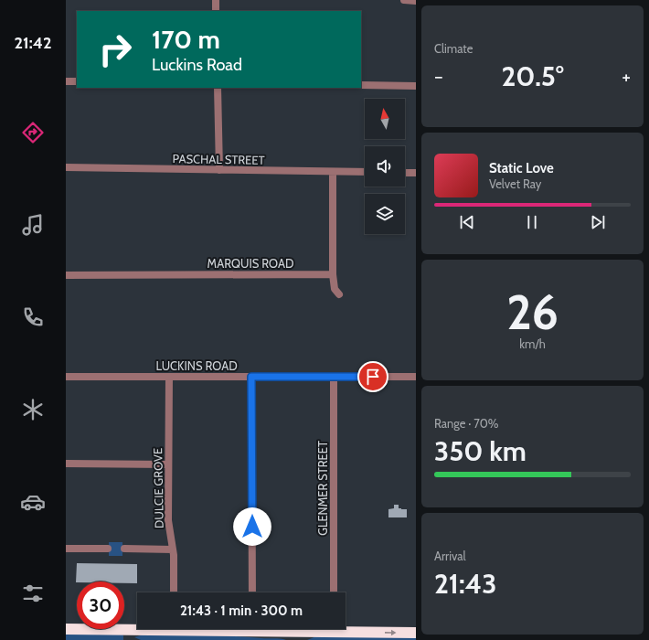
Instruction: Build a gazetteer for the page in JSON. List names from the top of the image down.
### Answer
{
  "streets": {
    "street": [
      "PASCHAL STREET",
      "MARQUIS ROAD",
      "LUCKINS ROAD",
      "DULCIE GROVE",
      "GLENMER STREET"
    ]
  },
  "crossings": [
    ["LUCKINS ROAD", "DULCIE GROVE"],
    ["LUCKINS ROAD", "GLENMER STREET"]
  ],
  "north": "top",
  "page": {
    "tabs": "21:42",
    "tile": [
      "Climate",
      ["26", "km/h"],
      ["Range · 70%", "350 km"],
      ["Arrival", "21:43"]
    ],
    "turn": ["170 m", "Luckins Road"],
    "heat": ["−", "20.5°", "+"],
    "song": ["Static Love", "Velvet Ray"],
    "limit": "30",
    "trip": "21:43 · 1 min · 300 m"
  }
}
